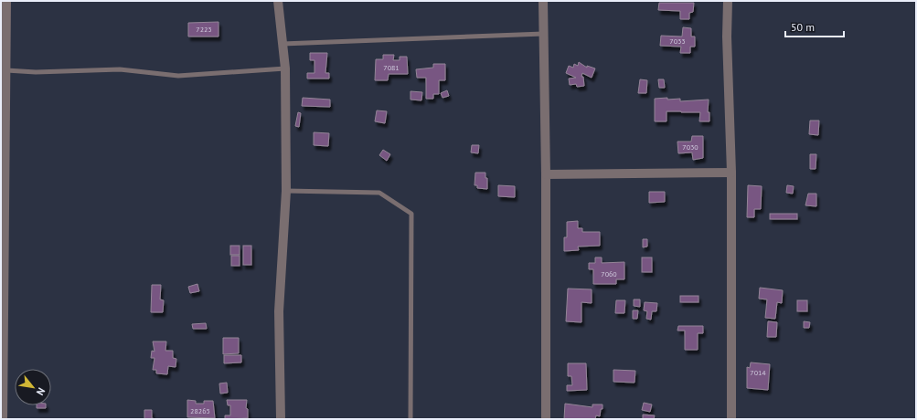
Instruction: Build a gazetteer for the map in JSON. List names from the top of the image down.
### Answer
{
  "house_numbers": [
    "7223",
    "7033",
    "7081",
    "7030",
    "7060",
    "7014",
    "28265"
  ],
  "scale_bar": "50 m",
  "north": "bottom right"
}
